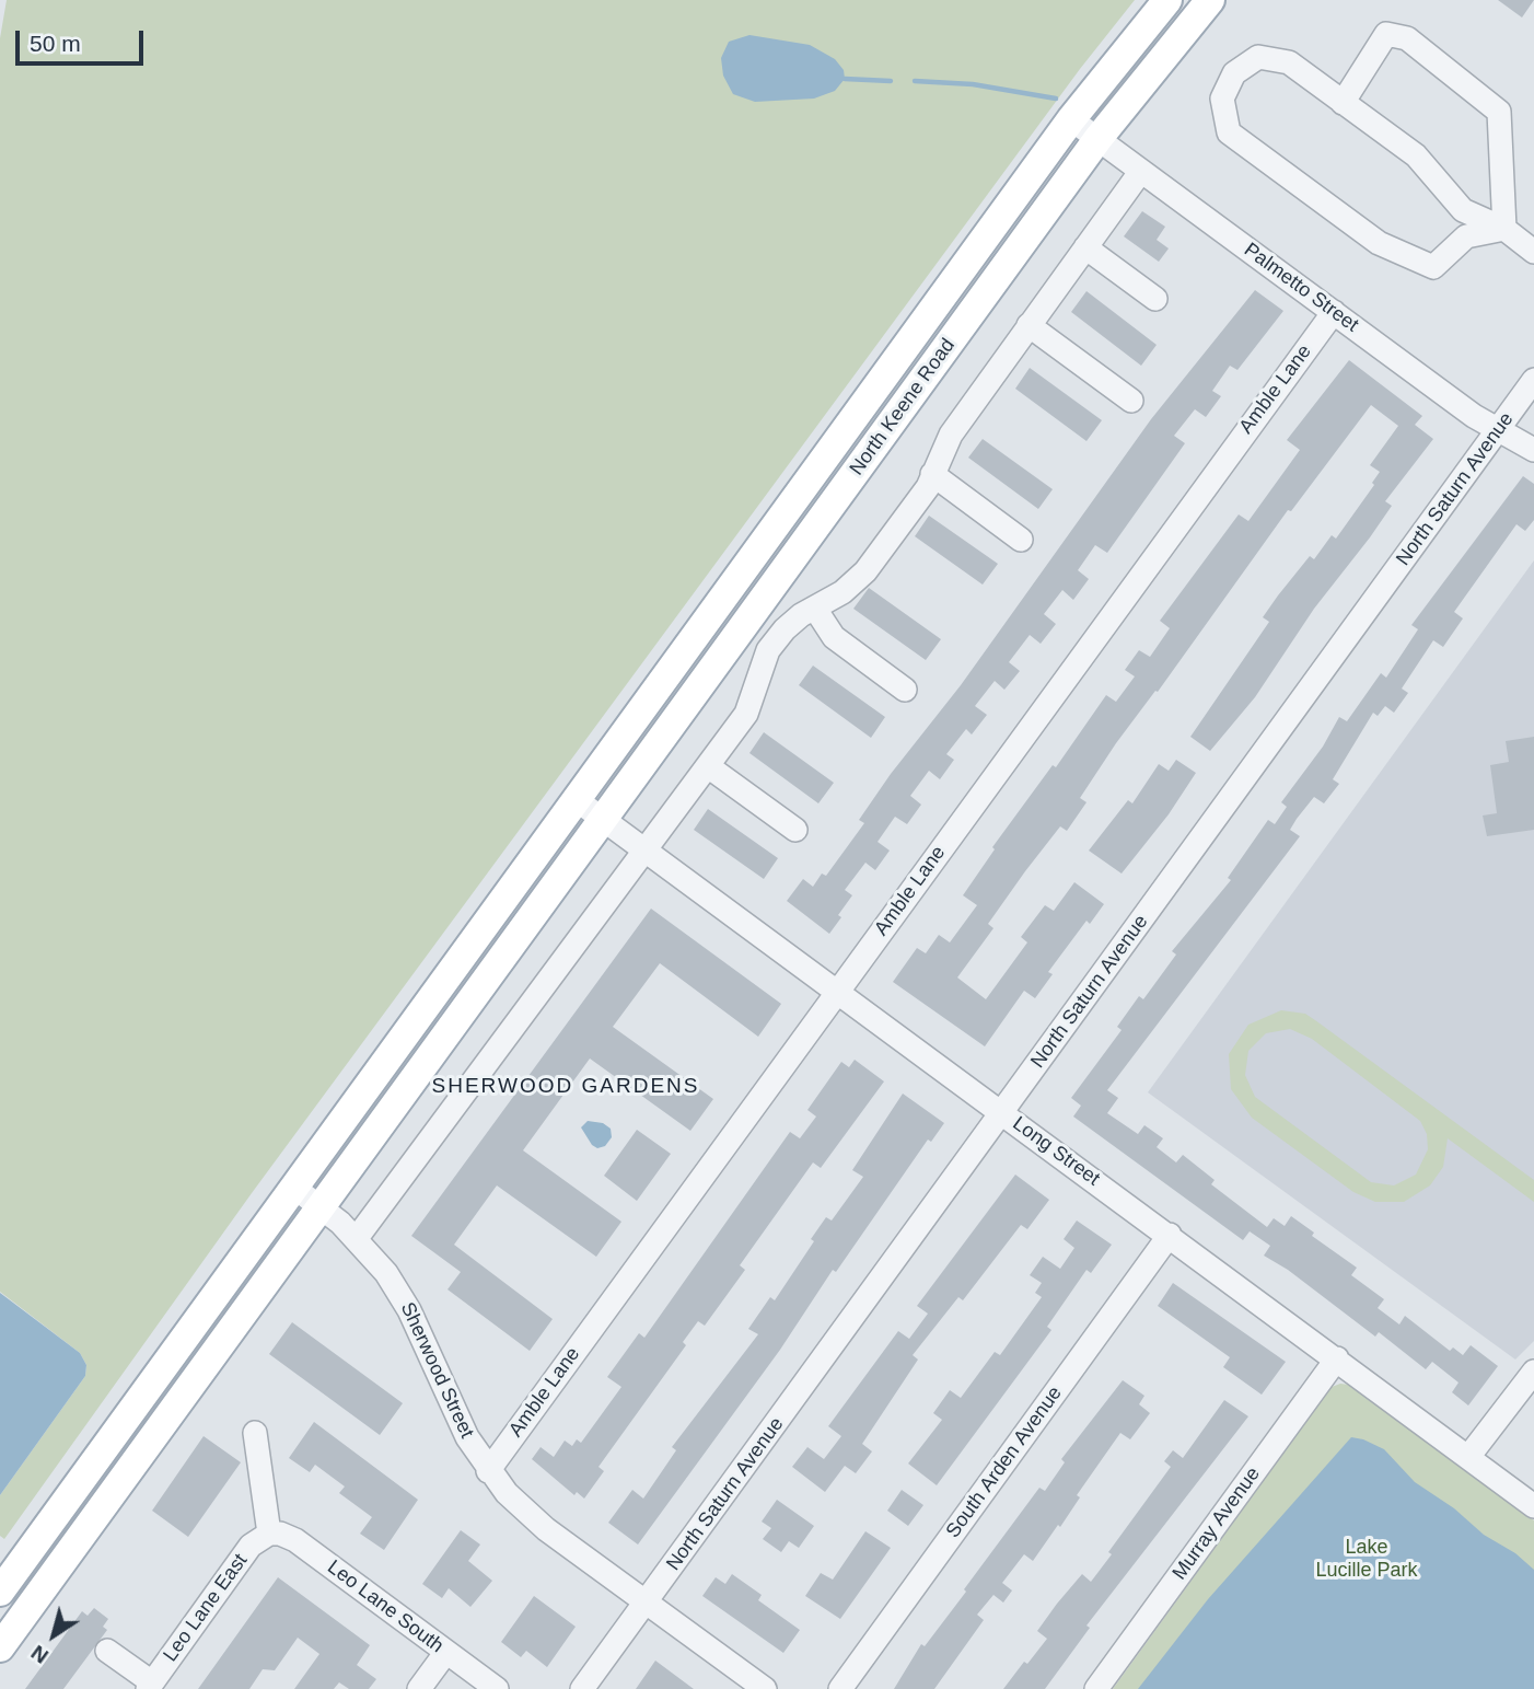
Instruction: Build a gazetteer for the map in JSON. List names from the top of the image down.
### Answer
{
  "streets": {
    "main road": ["North Keene Road"],
    "street": [
      "Palmetto Street",
      "Amble Lane",
      "North Saturn Avenue",
      "Long Street",
      "Sherwood Street",
      "South Arden Avenue",
      "Murray Avenue",
      "Leo Lane South",
      "Leo Lane East"
    ]
  },
  "crossings": [
    ["Palmetto Street", "Amble Lane"],
    ["Palmetto Street", "North Keene Road"],
    ["Palmetto Street", "North Saturn Avenue"],
    ["Amble Lane", "Long Street"],
    ["Amble Lane", "Sherwood Street"],
    ["North Keene Road", "Long Street"],
    ["North Keene Road", "Sherwood Street"],
    ["North Saturn Avenue", "Long Street"],
    ["North Saturn Avenue", "Sherwood Street"],
    ["Long Street", "South Arden Avenue"],
    ["Long Street", "Murray Avenue"],
    ["Leo Lane South", "Leo Lane East"]
  ],
  "districts": ["SHERWOOD GARDENS"],
  "parks": ["Lake Lucille Park"],
  "scale_bar": "50 m",
  "north": "bottom left"
}
